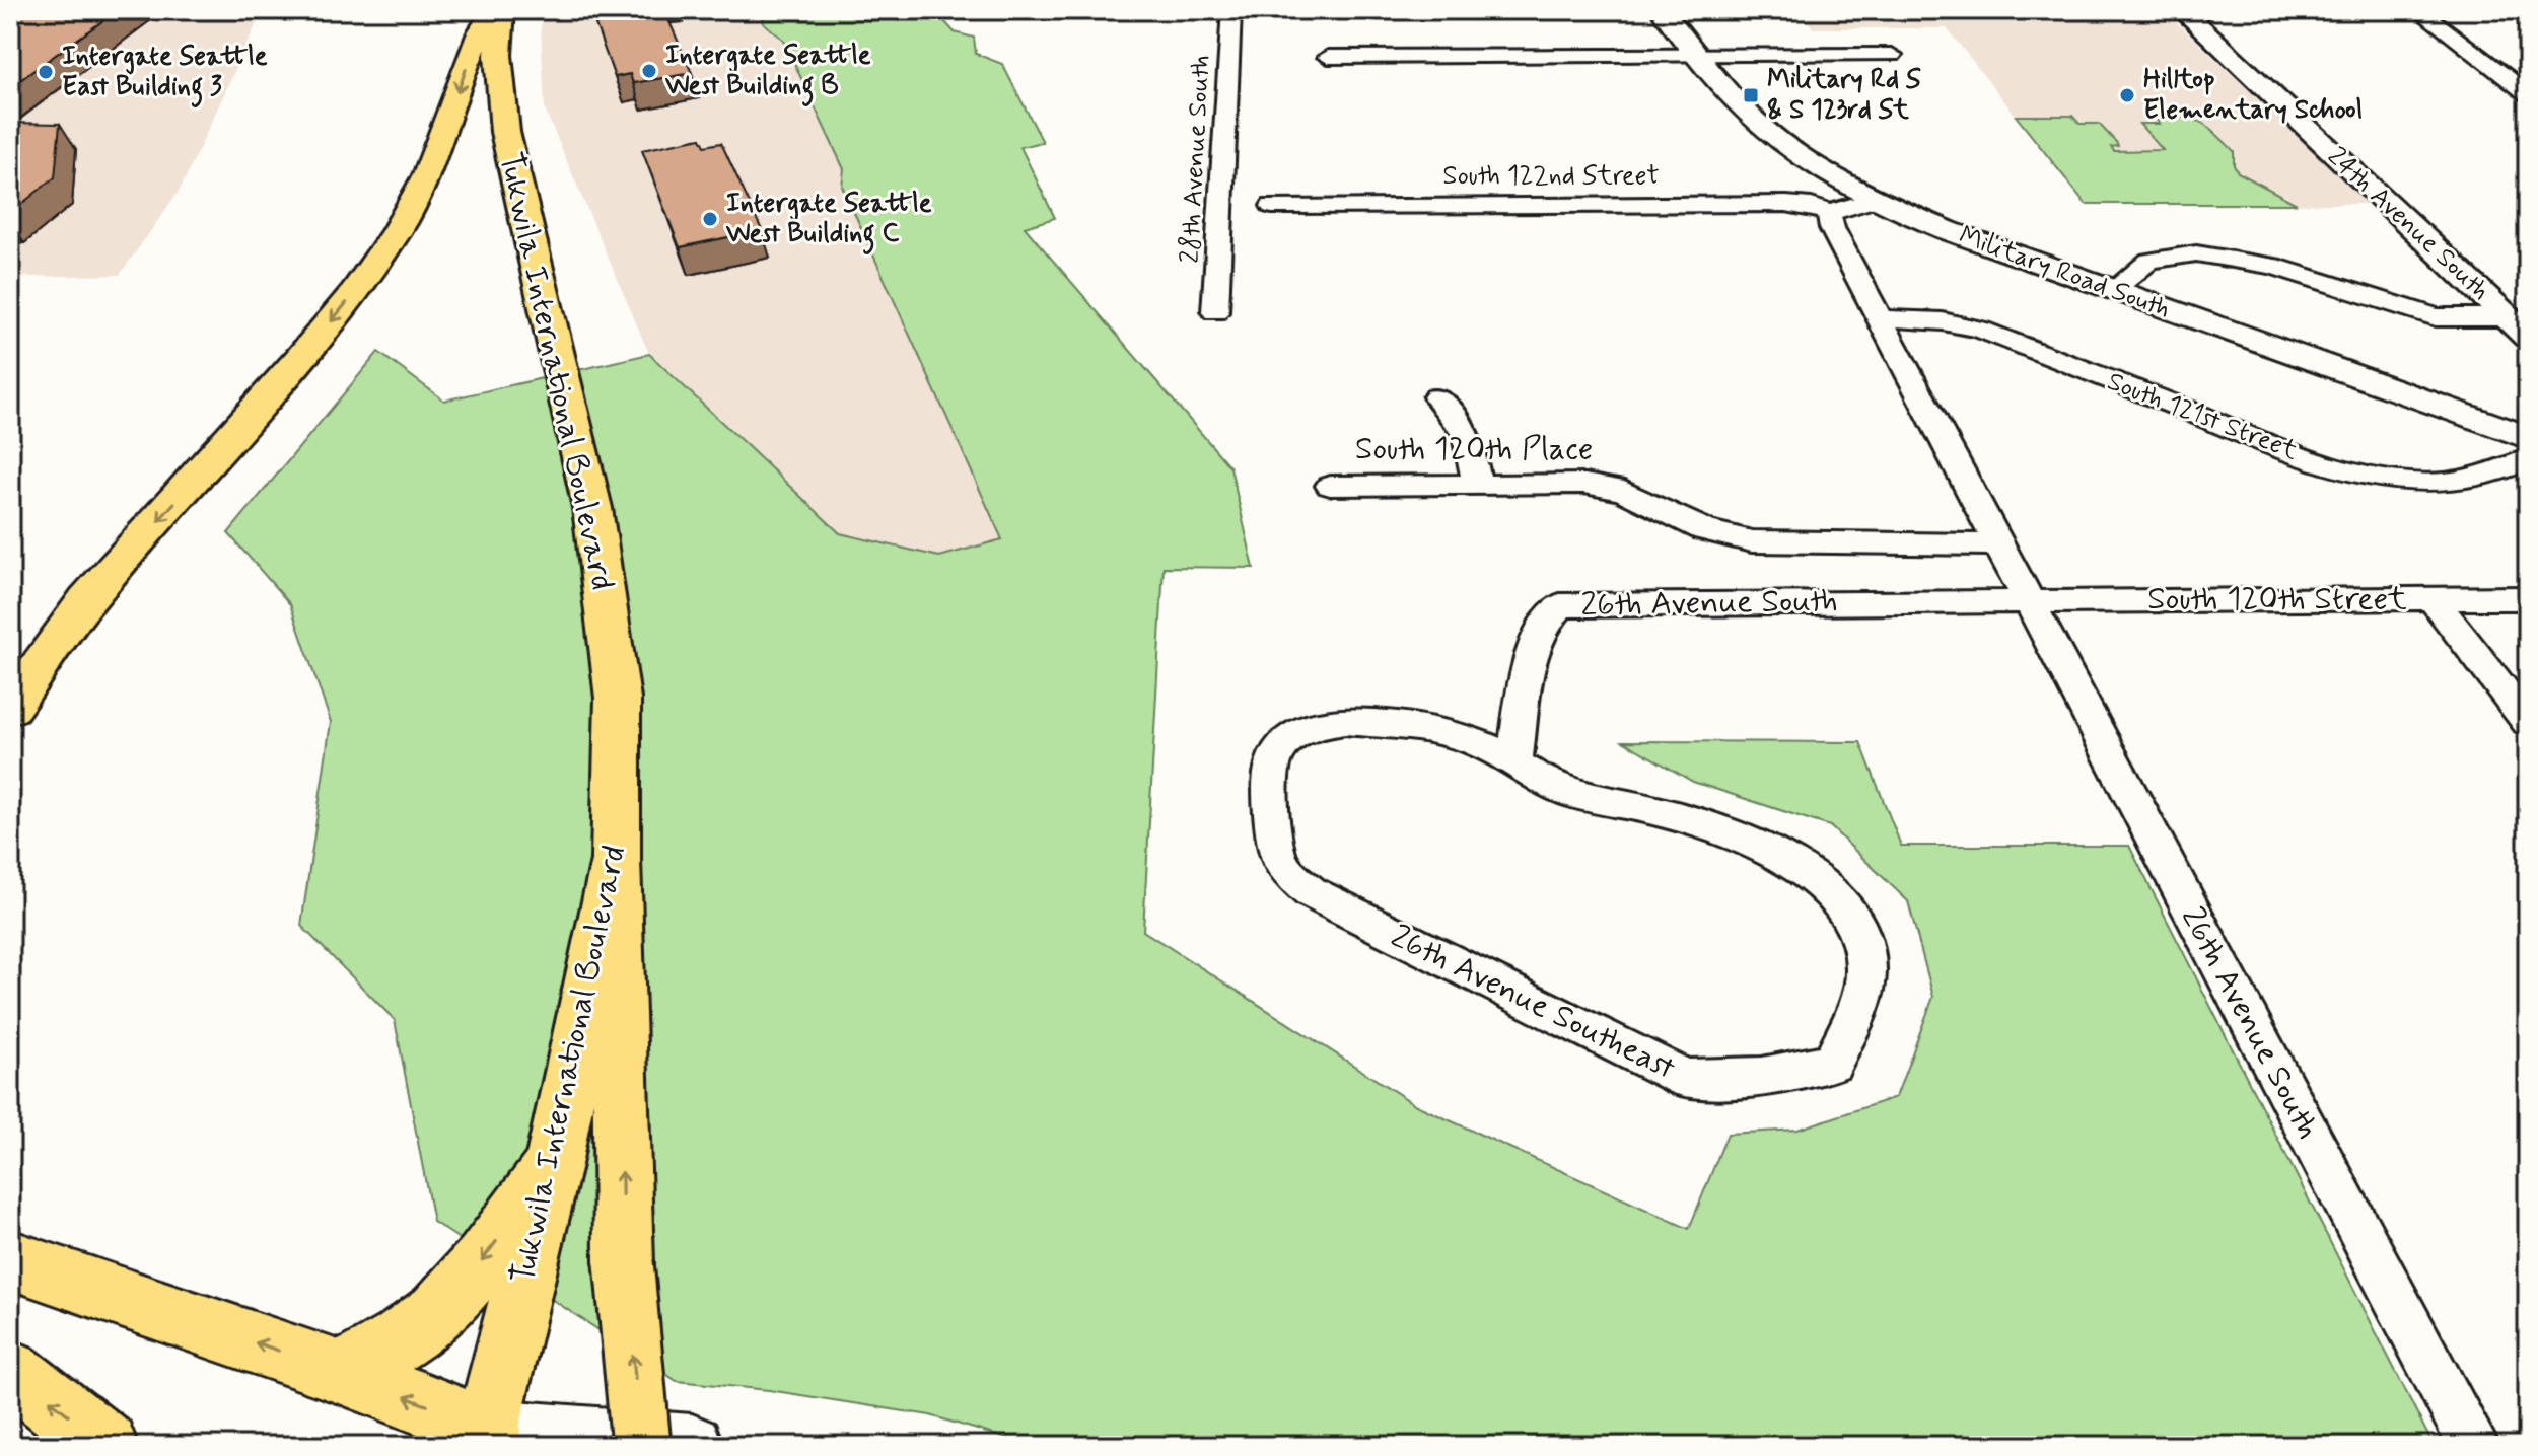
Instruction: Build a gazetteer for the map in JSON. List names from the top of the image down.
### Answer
{
  "streets": {
    "main road": ["Tukwila International Boulevard"],
    "street": [
      "28th Avenue South",
      "South 122nd Street",
      "24th Avenue South",
      "Military Road South",
      "South 121st Street",
      "South 120th Place",
      "South 120th Street",
      "26th Avenue South",
      "26th Avenue Southeast"
    ]
  },
  "crossings": [
    ["South 122nd Street", "26th Avenue South"],
    ["South 121st Street", "26th Avenue South"],
    ["South 120th Place", "26th Avenue South"],
    ["South 120th Street", "26th Avenue South"],
    ["26th Avenue South", "26th Avenue Southeast"]
  ],
  "places": {
    "other": [
      "Intergate Seattle West Building B",
      "Intergate Seattle East Building 3",
      "Hilltop Elementary School",
      "Intergate Seattle West Building C"
    ],
    "transit": ["Military Rd S & S 123rd St"]
  }
}
